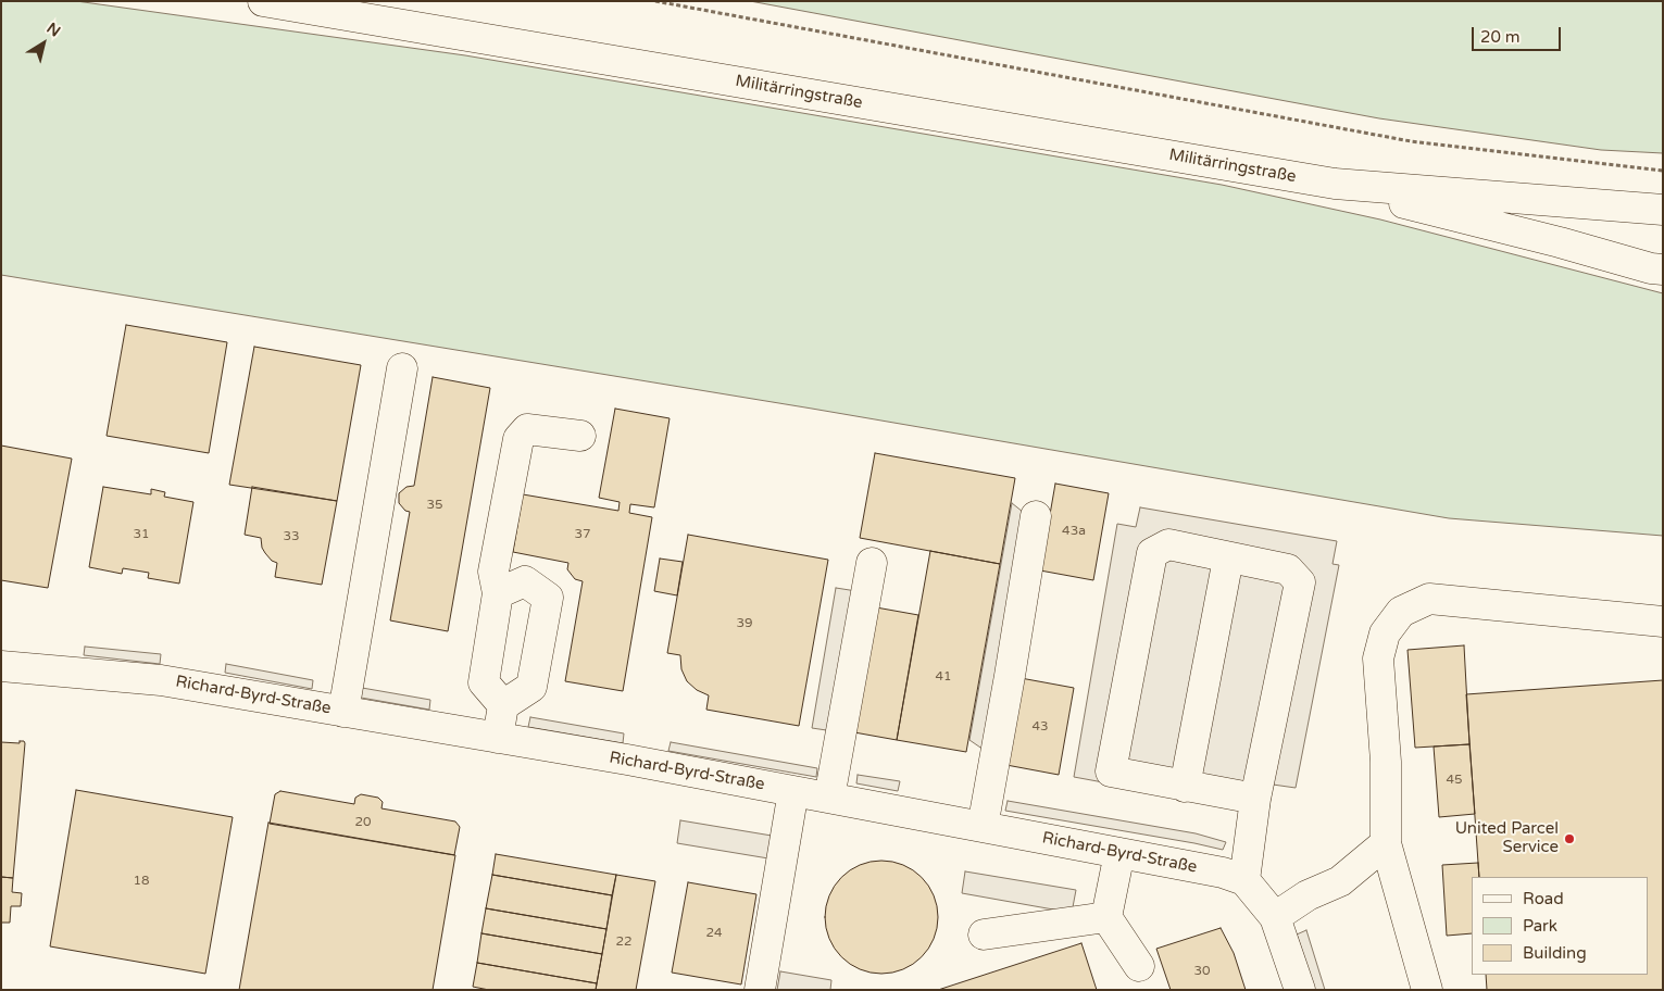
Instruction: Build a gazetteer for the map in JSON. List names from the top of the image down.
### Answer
{
  "streets": {
    "main road": ["Militärringstraße", "Richard-Byrd-Straße"]
  },
  "places": ["United Parcel Service"],
  "house_numbers": [
    "35",
    "43a",
    "31",
    "37",
    "33",
    "39",
    "41",
    "43",
    "45",
    "20",
    "18",
    "24",
    "22",
    "30"
  ],
  "legend": ["Road", "Park", "Building"],
  "scale_bar": "20 m",
  "north": "top right"
}
